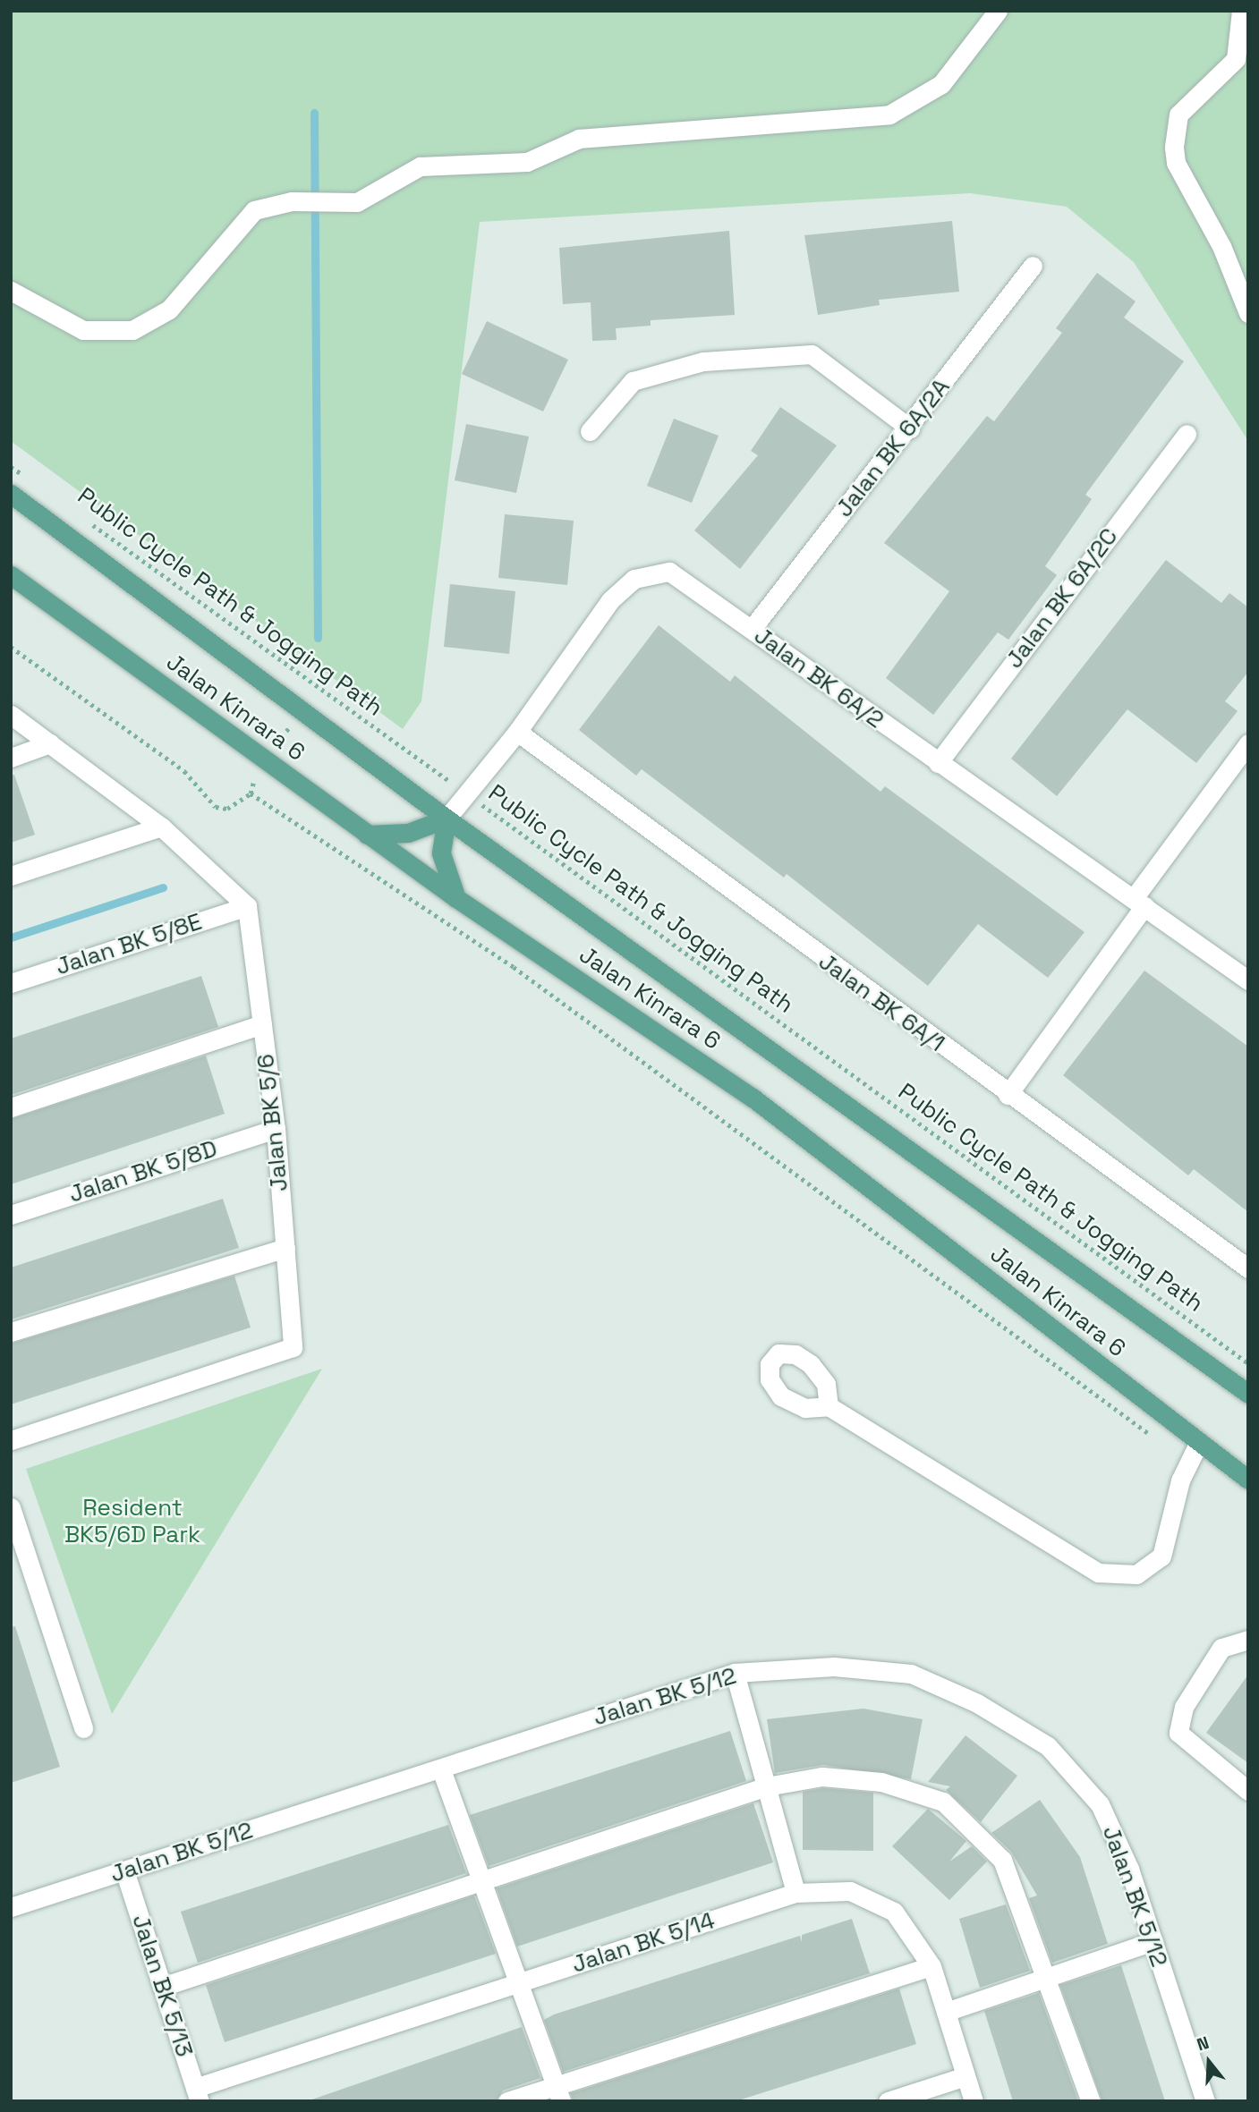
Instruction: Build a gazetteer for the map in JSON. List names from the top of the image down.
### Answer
{
  "streets": {
    "main road": ["Jalan Kinrara 6"],
    "street": [
      "Jalan BK 6A/2A",
      "Jalan BK 6A/2C",
      "Jalan BK 6A/2",
      "Jalan BK 5/8E",
      "Jalan BK 6A/1",
      "Jalan BK 5/6",
      "Jalan BK 5/8D",
      "Jalan BK 5/12",
      "Jalan BK 5/14",
      "Jalan BK 5/13"
    ],
    "path": ["Public Cycle Path & Jogging Path"]
  },
  "crossings": [
    ["Jalan BK 6A/2A", "Jalan BK 6A/2"],
    ["Jalan BK 6A/2C", "Jalan BK 6A/2"],
    ["Public Cycle Path & Jogging Path", "Jalan BK 6A/2"],
    ["Jalan BK 6A/2", "Jalan Kinrara 6"],
    ["Jalan BK 6A/2", "Jalan BK 6A/1"],
    ["Jalan BK 5/8E", "Jalan BK 5/6"],
    ["Jalan BK 5/6", "Jalan BK 5/8D"],
    ["Jalan BK 5/12", "Jalan BK 5/13"],
    ["Jalan BK 5/14", "Jalan BK 5/13"]
  ],
  "parks": ["Resident BK5/6D Park"],
  "north": "top"
}
